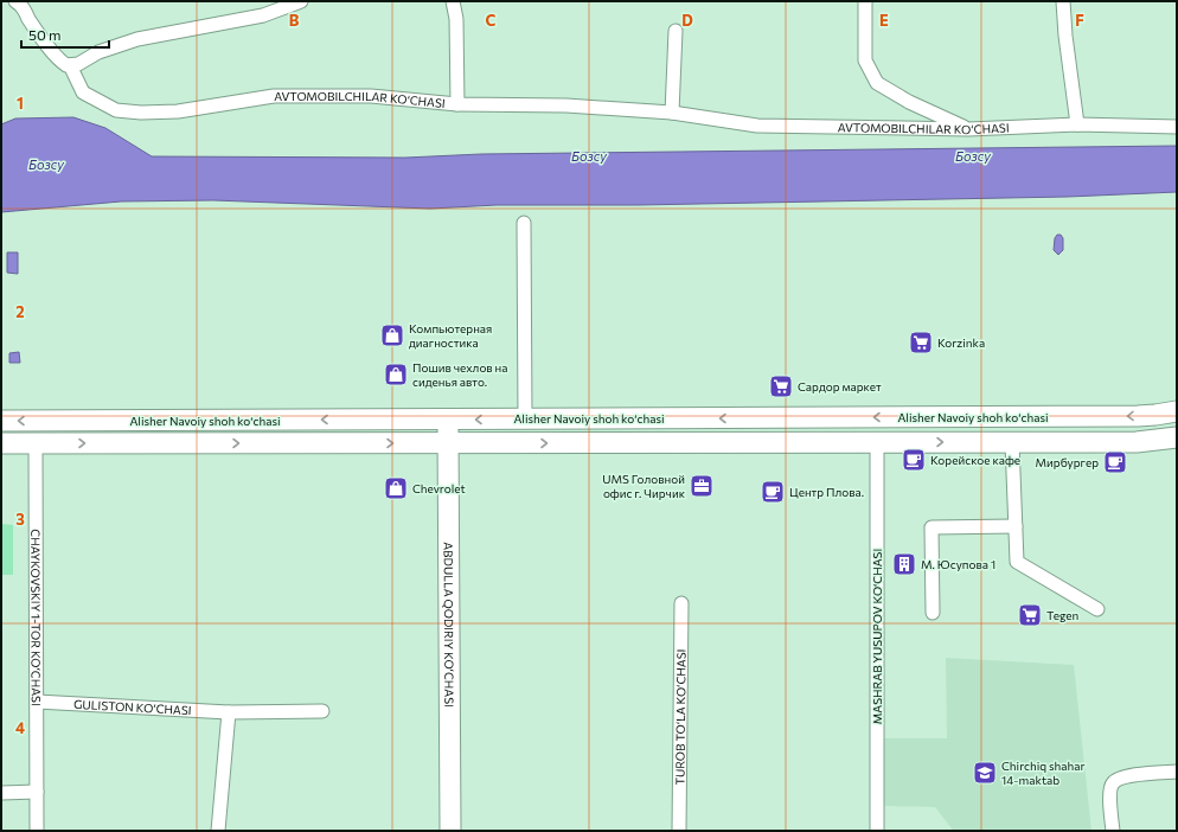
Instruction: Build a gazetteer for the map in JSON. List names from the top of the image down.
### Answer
{
  "streets": {
    "main road": ["Alisher Navoiy shoh koʻchasi", "ABDULLA QODIRIY KO‘CHASI"],
    "street": [
      "AVTOMOBILCHILAR KO‘CHASI",
      "CHAYKOVSKIY 1-TOR KO‘CHASI",
      "MASHRAB YUSUPOV KO‘CHASI",
      "GULISTON KO‘CHASI",
      "TUROB TO‘LA KO‘CHASI"
    ]
  },
  "crossings": [
    ["Alisher Navoiy shoh koʻchasi", "CHAYKOVSKIY 1-TOR KO‘CHASI"],
    ["Alisher Navoiy shoh koʻchasi", "ABDULLA QODIRIY KO‘CHASI"],
    ["Alisher Navoiy shoh koʻchasi", "MASHRAB YUSUPOV KO‘CHASI"],
    ["CHAYKOVSKIY 1-TOR KO‘CHASI", "GULISTON KO‘CHASI"]
  ],
  "water": ["Бозсу"],
  "places": {
    "shop": ["Компьютерная диагностика", "Пошив чехлов на сиденья авто.", "Chevrolet"],
    "supermarket": ["Korzinka", "Сардор маркет", "Tegen"],
    "cafe": ["Корейское кафе", "Мирбургер", "Центр Плова."],
    "office": ["UMS Головной офис г. Чирчик"],
    "building": ["М. Юсупова 1"],
    "school or university": ["Chirchiq shahar 14-maktab"]
  },
  "scale_bar": "50 m",
  "grid": {
    "columns": [
      "B",
      "C",
      "D",
      "E",
      "F"
    ],
    "rows": [
      "1",
      "2",
      "3",
      "4"
    ]
  }
}
